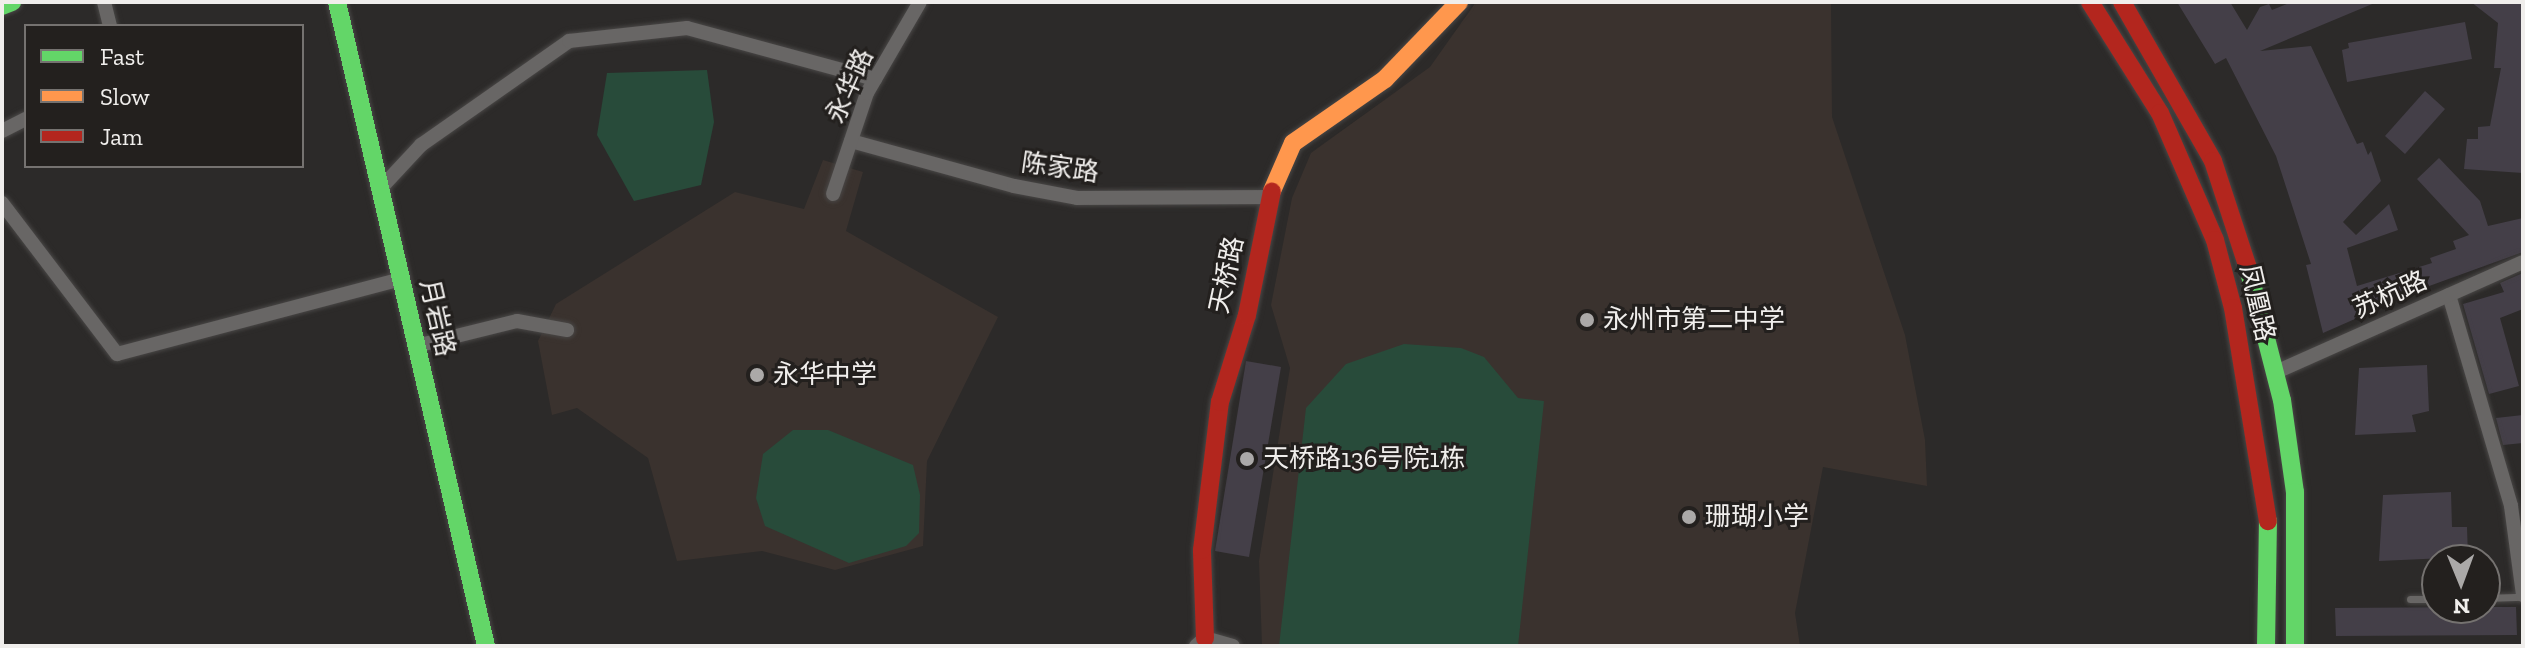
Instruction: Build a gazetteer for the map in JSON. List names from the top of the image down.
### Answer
{
  "streets": {
    "street": [
      "永华路",
      "陈家路",
      "天桥路",
      "苏杭路",
      "凤凰路",
      "月岩路"
    ]
  },
  "crossings": [
    ["永华路", "陈家路"],
    ["陈家路", "天桥路"],
    ["苏杭路", "凤凰路"]
  ],
  "places": [
    "永州市第二中学",
    "永华中学",
    "天桥路136号院1栋",
    "珊瑚小学"
  ],
  "legend": ["Fast", "Slow", "Jam"],
  "north": "bottom"
}
